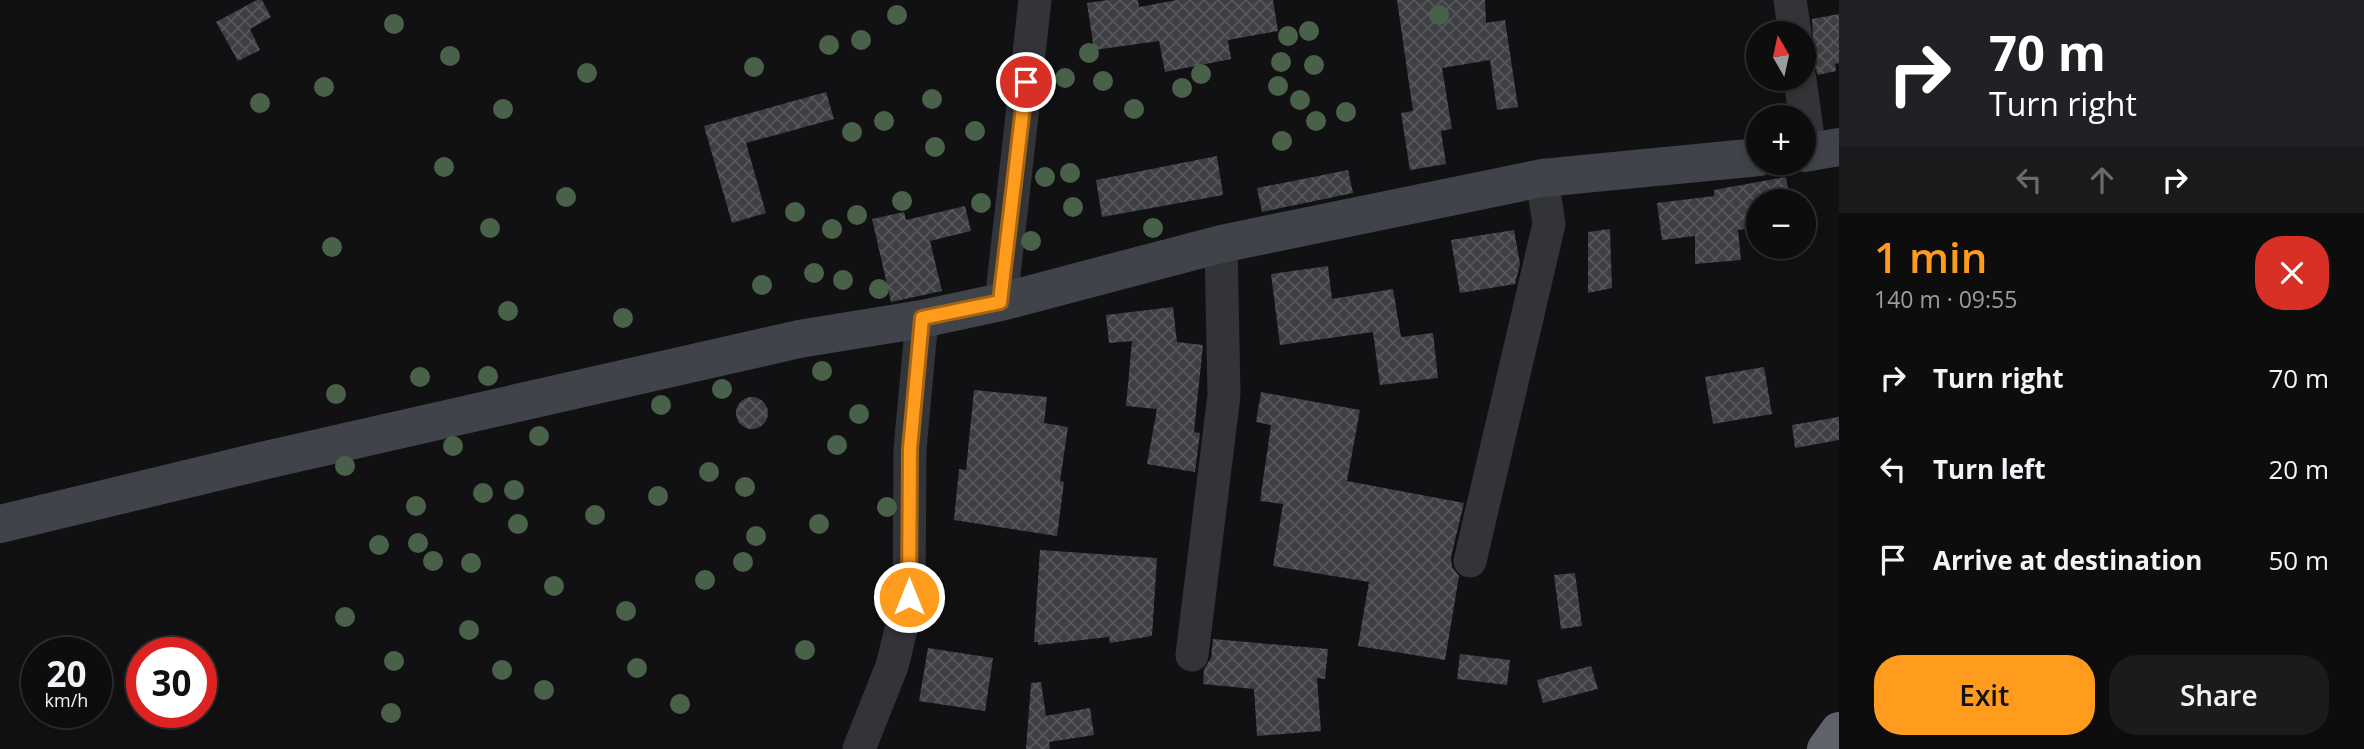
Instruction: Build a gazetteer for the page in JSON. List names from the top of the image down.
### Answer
{
  "north": "top",
  "page": {
    "turn": ["70 m", "Turn right"],
    "map_buttons": ["+", "−"],
    "heading": ["1 min", "140 m · 09:55"],
    "list": [
      {
        "name": "Turn right",
        "value": "70 m"
      },
      {
        "name": "Turn left",
        "value": "20 m"
      },
      {
        "name": "Arrive at destination",
        "value": "50 m"
      }
    ],
    "speed": "20 km/h",
    "limit": "30",
    "buttons": ["Exit", "Share"]
  }
}
